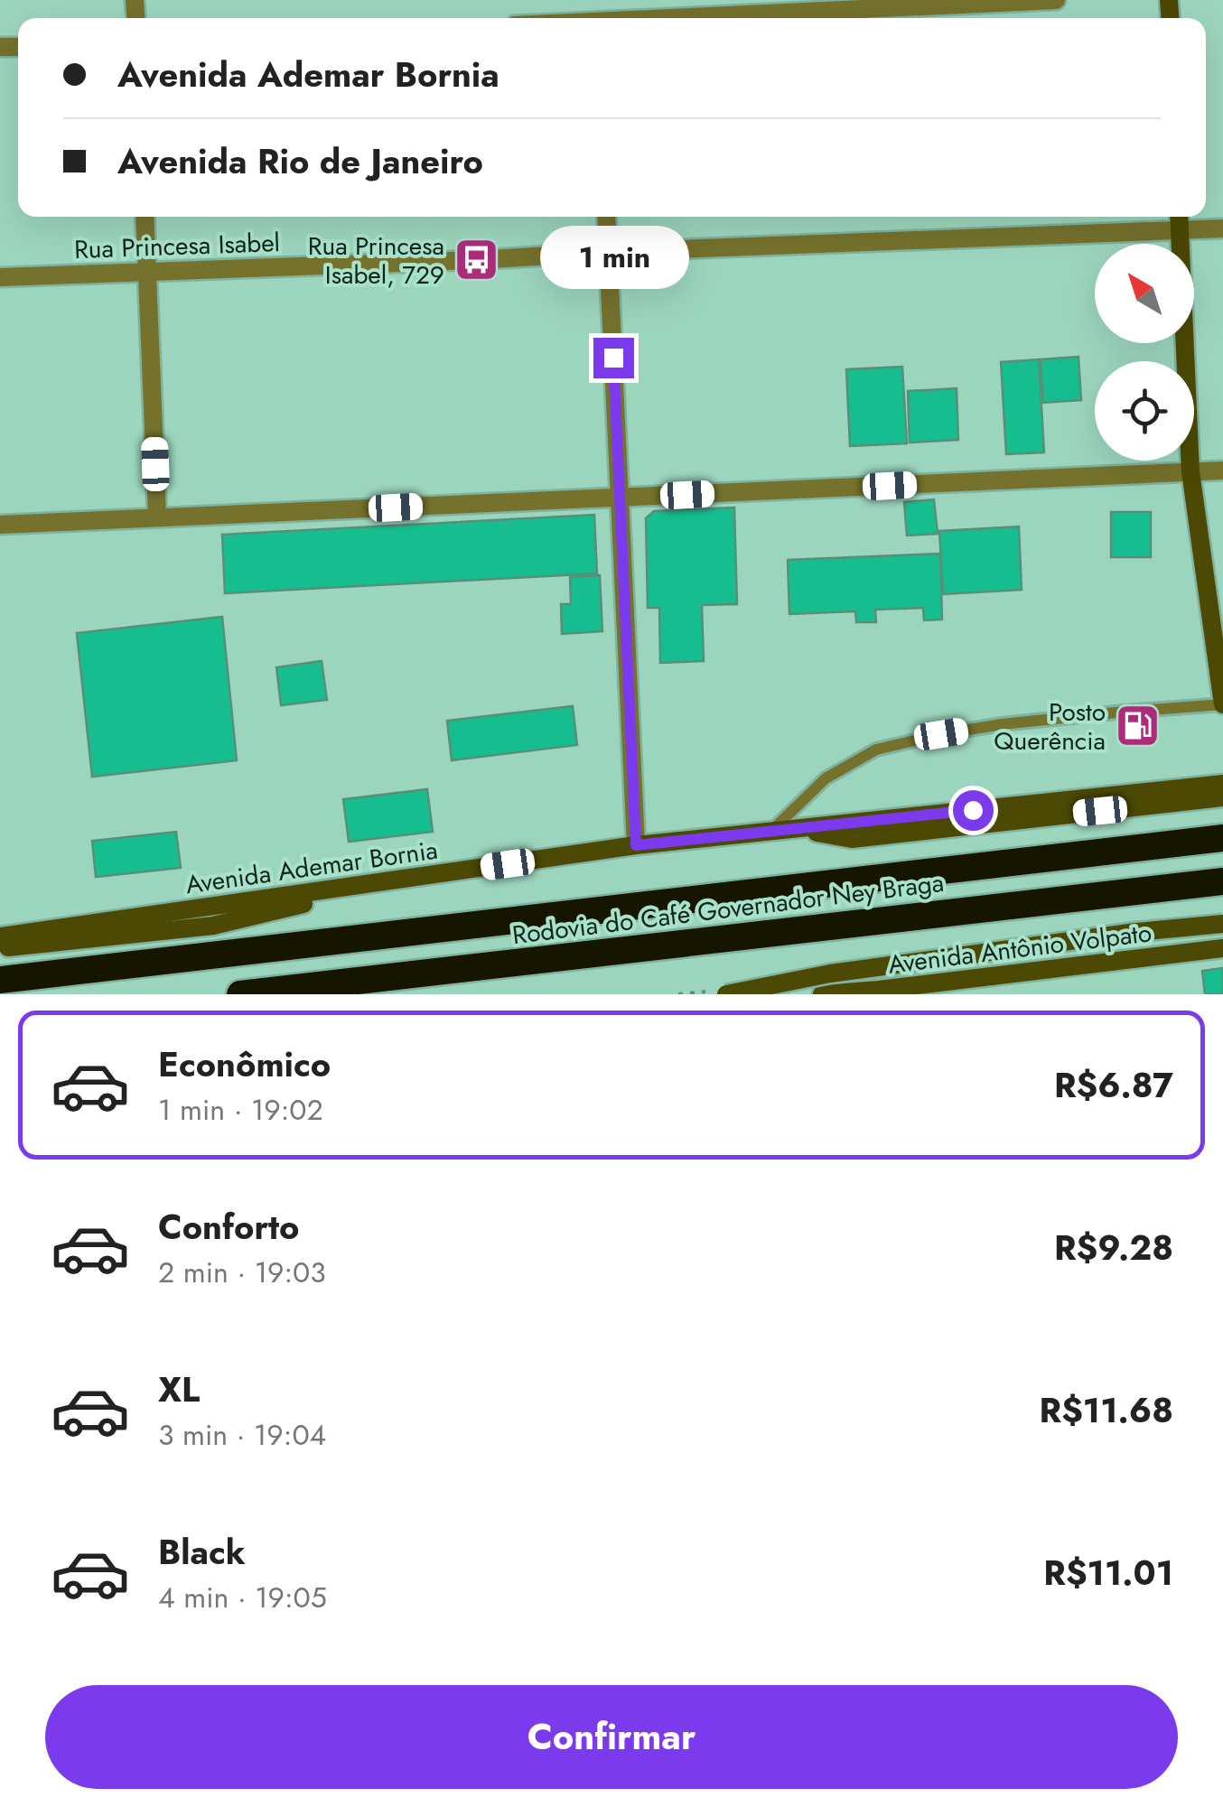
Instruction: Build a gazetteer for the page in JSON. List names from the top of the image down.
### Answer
{
  "streets": {
    "highway": ["Rodovia do Café Governador Ney Braga"],
    "street": ["Rua Princesa Isabel", "Avenida Ademar Bornia", "Avenida Antônio Volpato"]
  },
  "places": {
    "bus stop": ["Rua Princesa Isabel, 729"],
    "fuel station": ["Posto Querência"]
  },
  "north": "top left",
  "page": {
    "banner": ["Avenida Ademar Bornia", "Avenida Rio de Janeiro"],
    "bubble": "1 min",
    "list": [
      {
        "name": "Econômico",
        "note": "1 min · 19:02",
        "value": "R$6.87"
      },
      {
        "name": "Conforto",
        "note": "2 min · 19:03",
        "value": "R$9.28"
      },
      {
        "name": "XL",
        "note": "3 min · 19:04",
        "value": "R$11.68"
      },
      {
        "name": "Black",
        "note": "4 min · 19:05",
        "value": "R$11.01"
      }
    ],
    "buttons": "Confirmar"
  }
}
